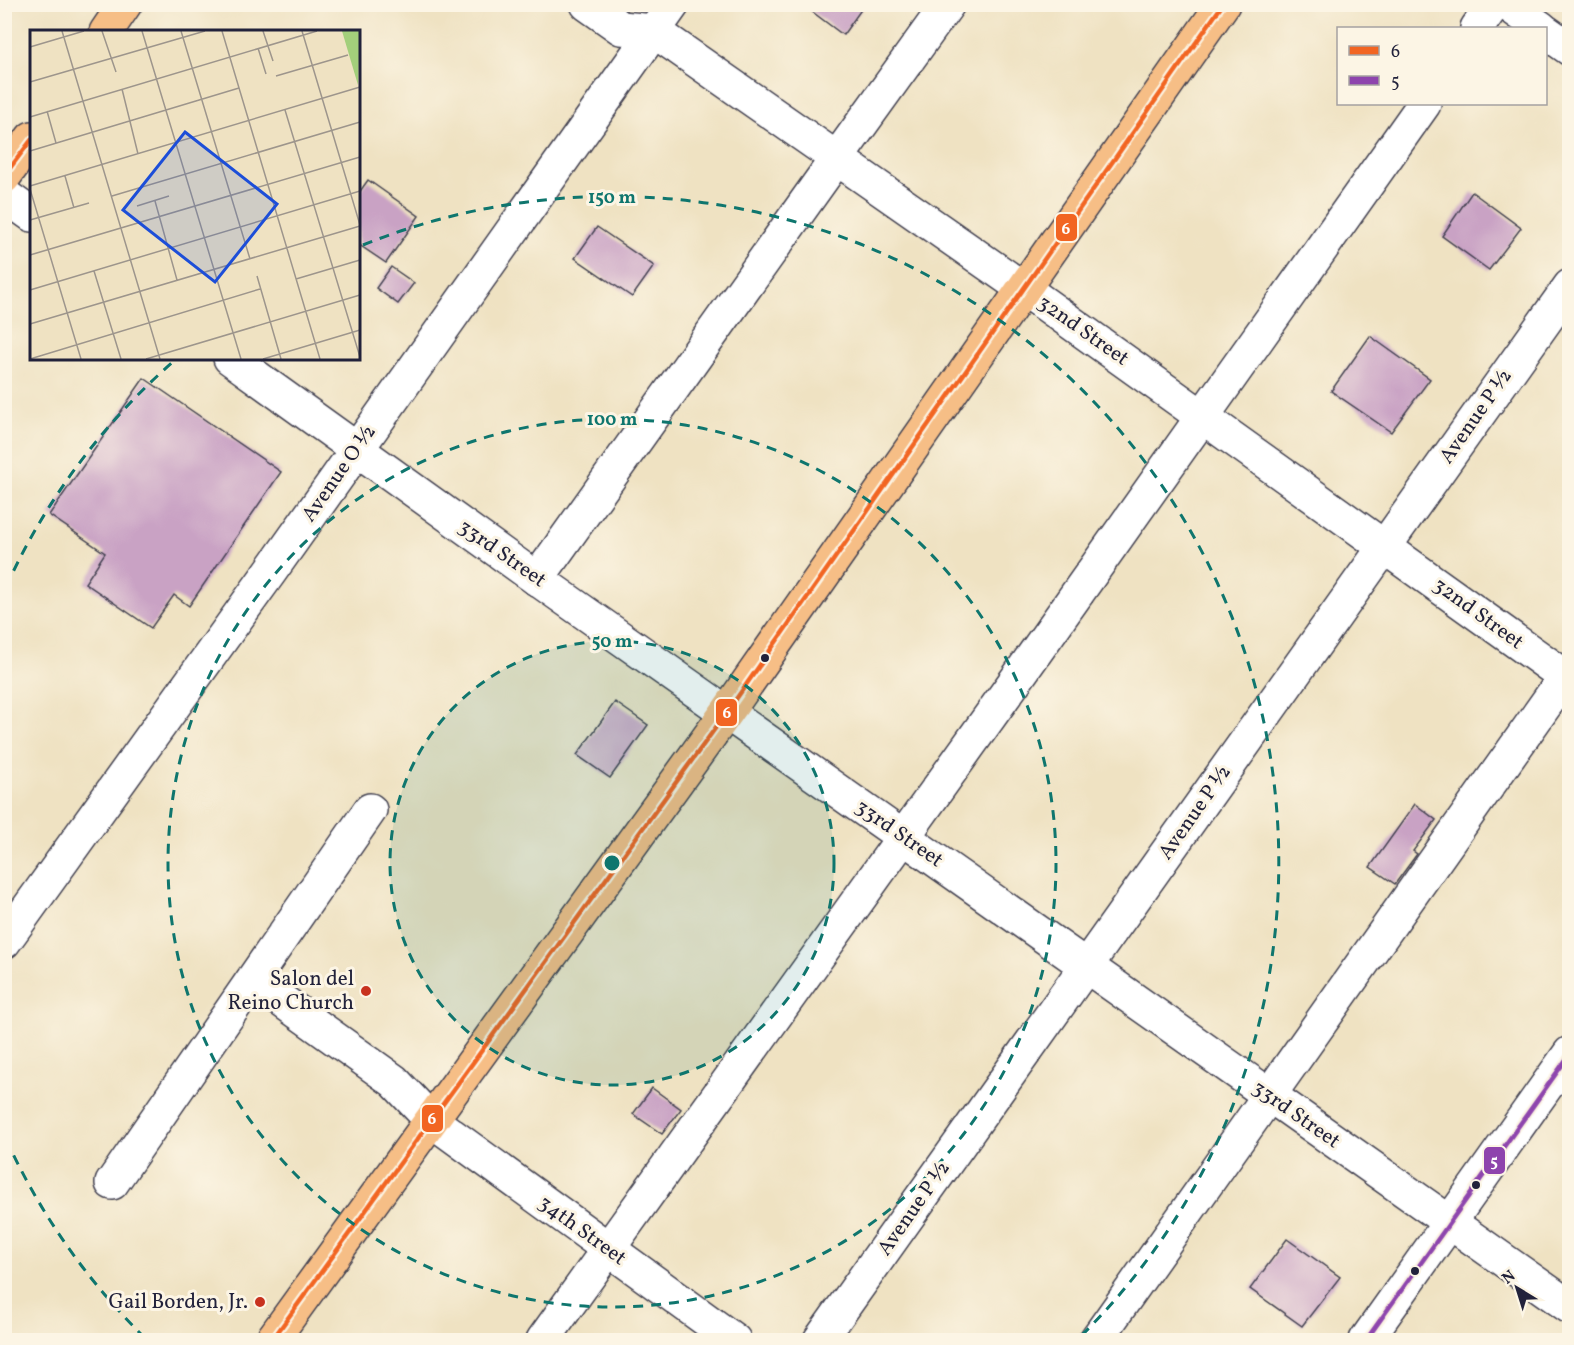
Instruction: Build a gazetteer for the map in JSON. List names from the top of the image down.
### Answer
{
  "streets": {
    "street": [
      "32nd Street",
      "Avenue P ½",
      "Avenue O ½",
      "33rd Street",
      "34th Street"
    ]
  },
  "crossings": [
    ["32nd Street", "Avenue P ½"],
    ["32nd Street", "Avenue O ½"],
    ["Avenue P ½", "33rd Street"],
    ["Avenue O ½", "33rd Street"]
  ],
  "places": ["Salon del Reino Church", "Gail Borden, Jr."],
  "lines": ["transit line 6", "transit line 5"],
  "legend": ["6", "5"],
  "north": "top left",
  "rings": ["150 m", "100 m", "50 m"]
}
